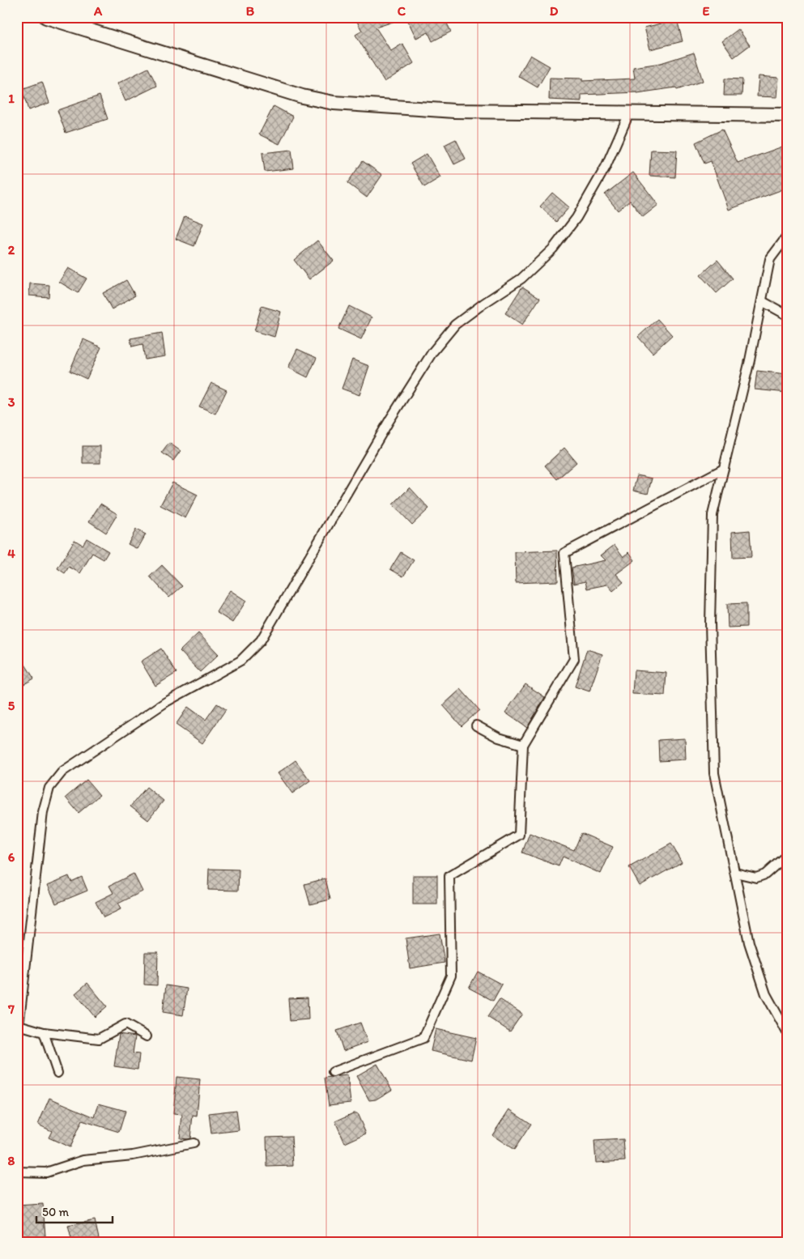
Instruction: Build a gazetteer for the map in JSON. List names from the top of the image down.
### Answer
{
  "scale_bar": "50 m",
  "grid": {
    "columns": [
      "A",
      "B",
      "C",
      "D",
      "E"
    ],
    "rows": [
      "1",
      "2",
      "3",
      "4",
      "5",
      "6",
      "7",
      "8"
    ]
  }
}
